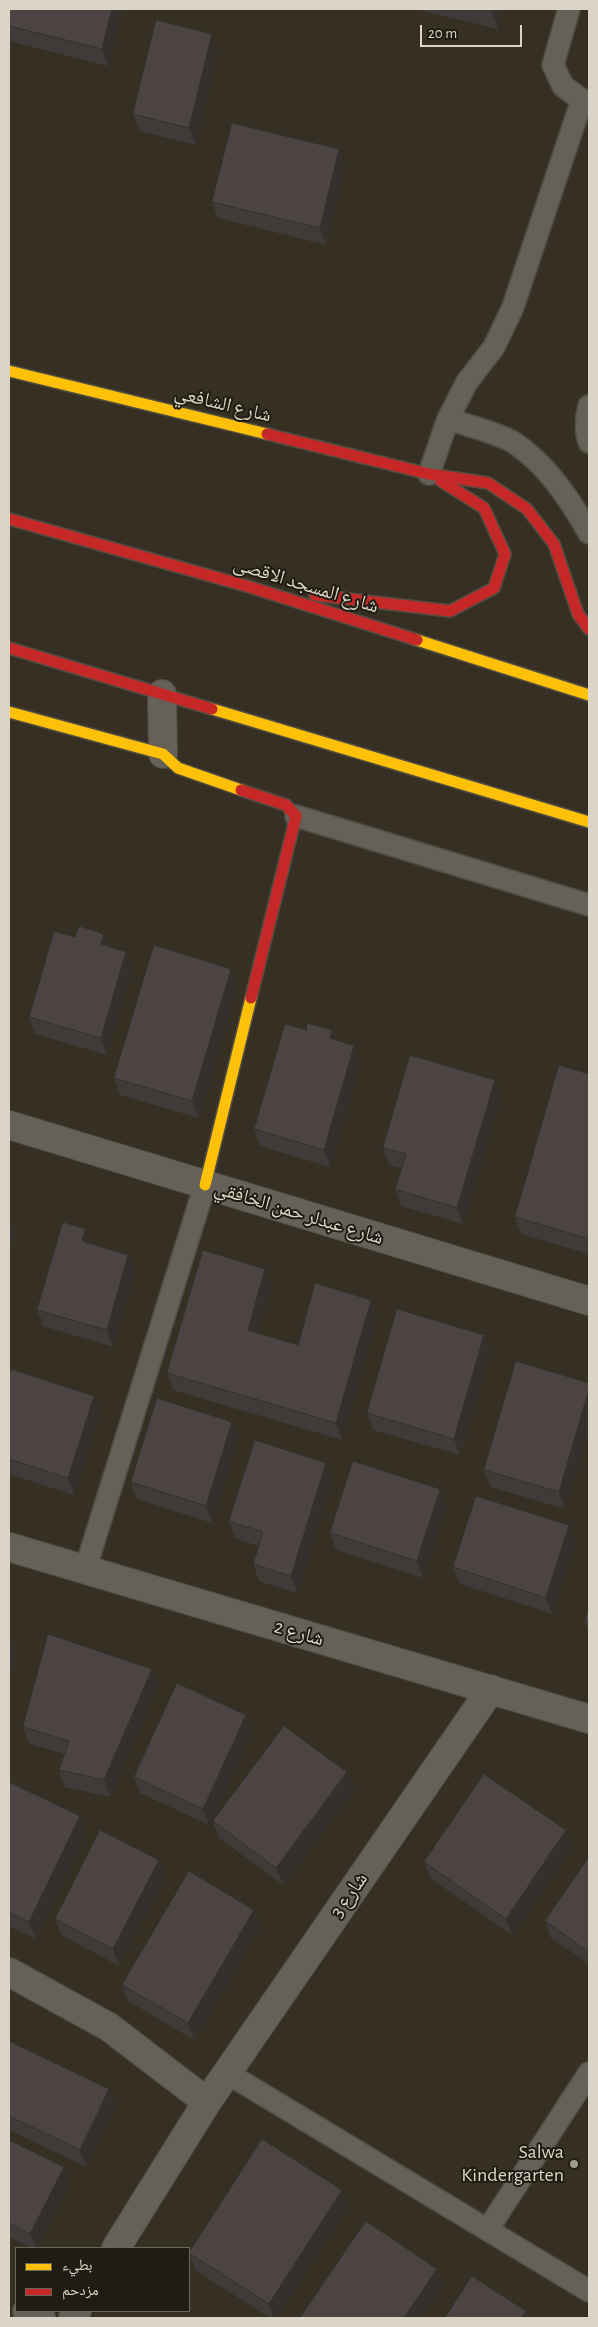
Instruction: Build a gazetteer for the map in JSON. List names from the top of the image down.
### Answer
{
  "streets": {
    "street": [
      "شارع الشافعي",
      "شارع المسجد الاقصى",
      "شارع عبدلر حمن الخافقي",
      "شارع 2",
      "شارع 3"
    ]
  },
  "crossings": [
    ["شارع الشافعي", "شارع المسجد الاقصى"],
    ["شارع 2", "شارع 3"]
  ],
  "places": ["Salwa Kindergarten"],
  "legend": ["بطيء", "مزدحم"],
  "scale_bar": "20 m"
}
